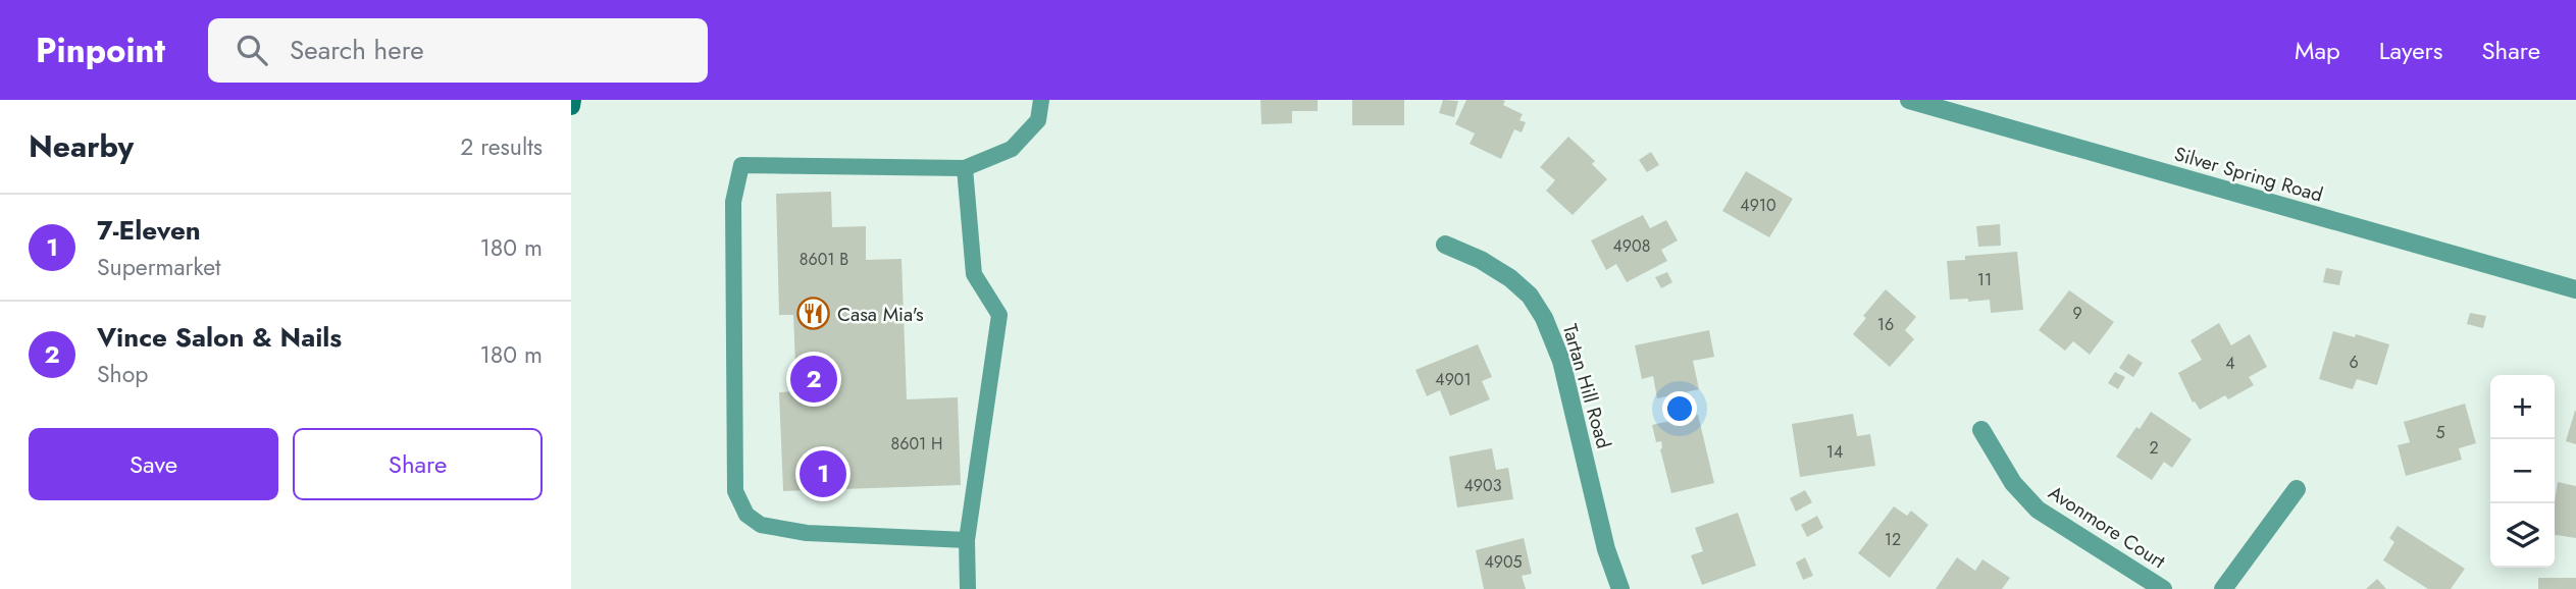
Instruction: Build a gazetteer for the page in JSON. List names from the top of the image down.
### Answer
{
  "streets": {
    "street": ["Silver Spring Road", "Tartan Hill Road", "Avonmore Court"]
  },
  "places": {
    "restaurant": ["Casa Mia's"]
  },
  "house_numbers": [
    "4910",
    "4908",
    "8601 B",
    "11",
    "9",
    "16",
    "6",
    "4",
    "4901",
    "5",
    "8601 H",
    "2",
    "14",
    "4903",
    "12",
    "4905"
  ],
  "page": {
    "header": "Pinpoint",
    "search": "Search here",
    "nav": ["Map", "Layers", "Share"],
    "heading": ["Nearby", "2 results"],
    "list": [
      {
        "mark": "1",
        "name": "7-Eleven",
        "note": "Supermarket",
        "value": "180 m"
      },
      {
        "mark": "2",
        "name": "Vince Salon & Nails",
        "note": "Shop",
        "value": "180 m"
      }
    ],
    "pins": ["2", "1"],
    "map_buttons": ["+", "−"],
    "buttons": ["Save", "Share"]
  }
}
